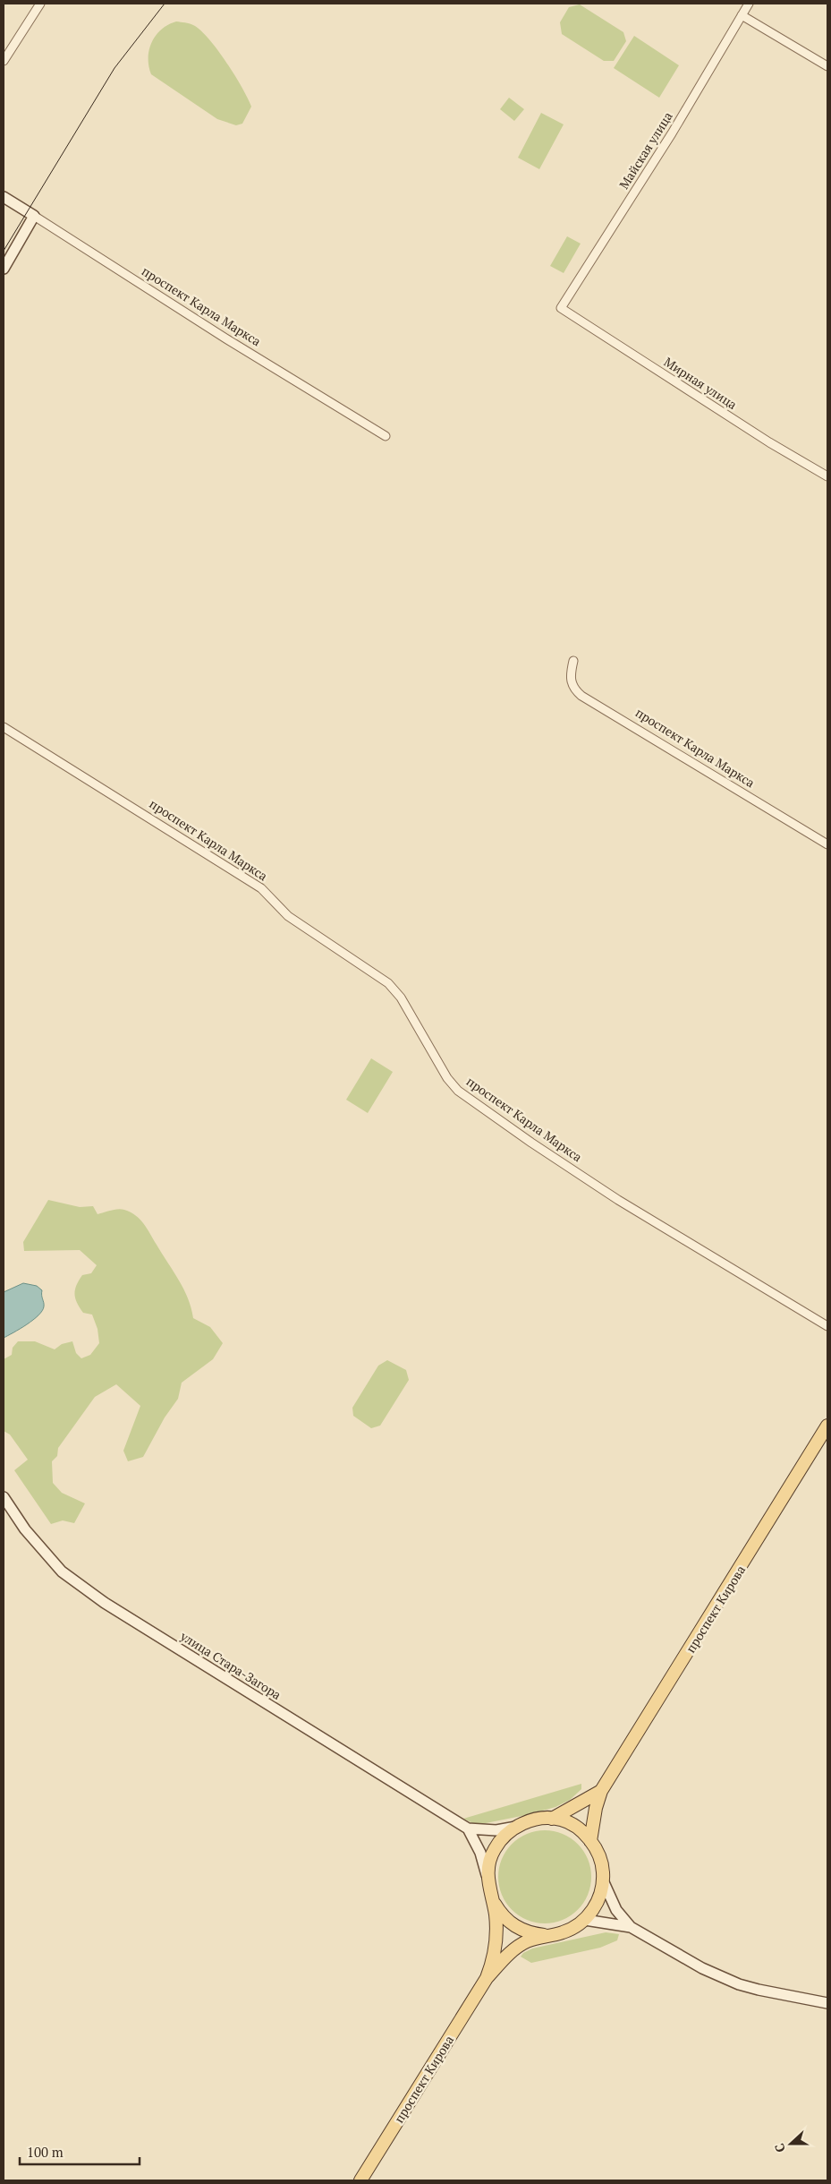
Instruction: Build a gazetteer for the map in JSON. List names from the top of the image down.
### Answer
{
  "streets": {
    "main road": ["проспект Карла Маркса", "проспект Кирова", "улица Стара-Загора"],
    "street": ["Майская улица", "Мирная улица"]
  },
  "crossings": [
    ["Майская улица", "Мирная улица"]
  ],
  "scale_bar": "100 m",
  "north": "left"
}
